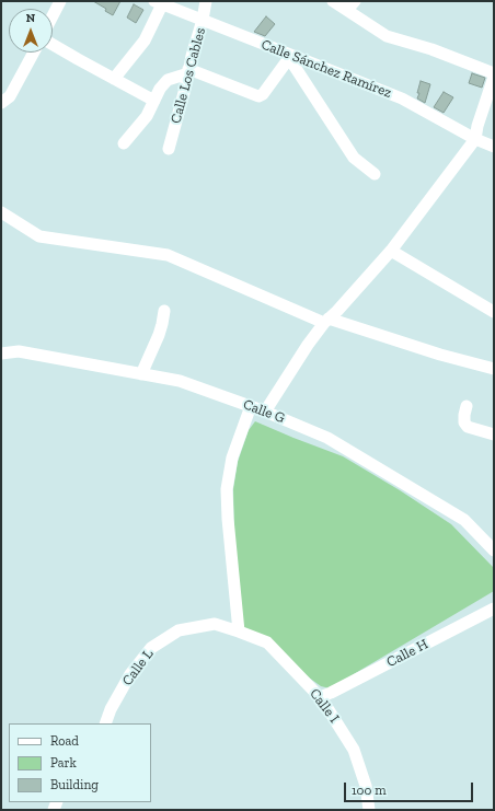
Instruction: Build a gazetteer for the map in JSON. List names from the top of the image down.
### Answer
{
  "streets": {
    "street": [
      "Calle Sánchez Ramírez",
      "Calle Los Cables",
      "Calle G",
      "Calle H",
      "Calle L",
      "Calle I"
    ]
  },
  "crossings": [
    ["Calle Sánchez Ramírez", "Calle Los Cables"],
    ["Calle H", "Calle I"],
    ["Calle L", "Calle I"]
  ],
  "legend": ["Road", "Park", "Building"],
  "scale_bar": "100 m",
  "north": "top"
}
